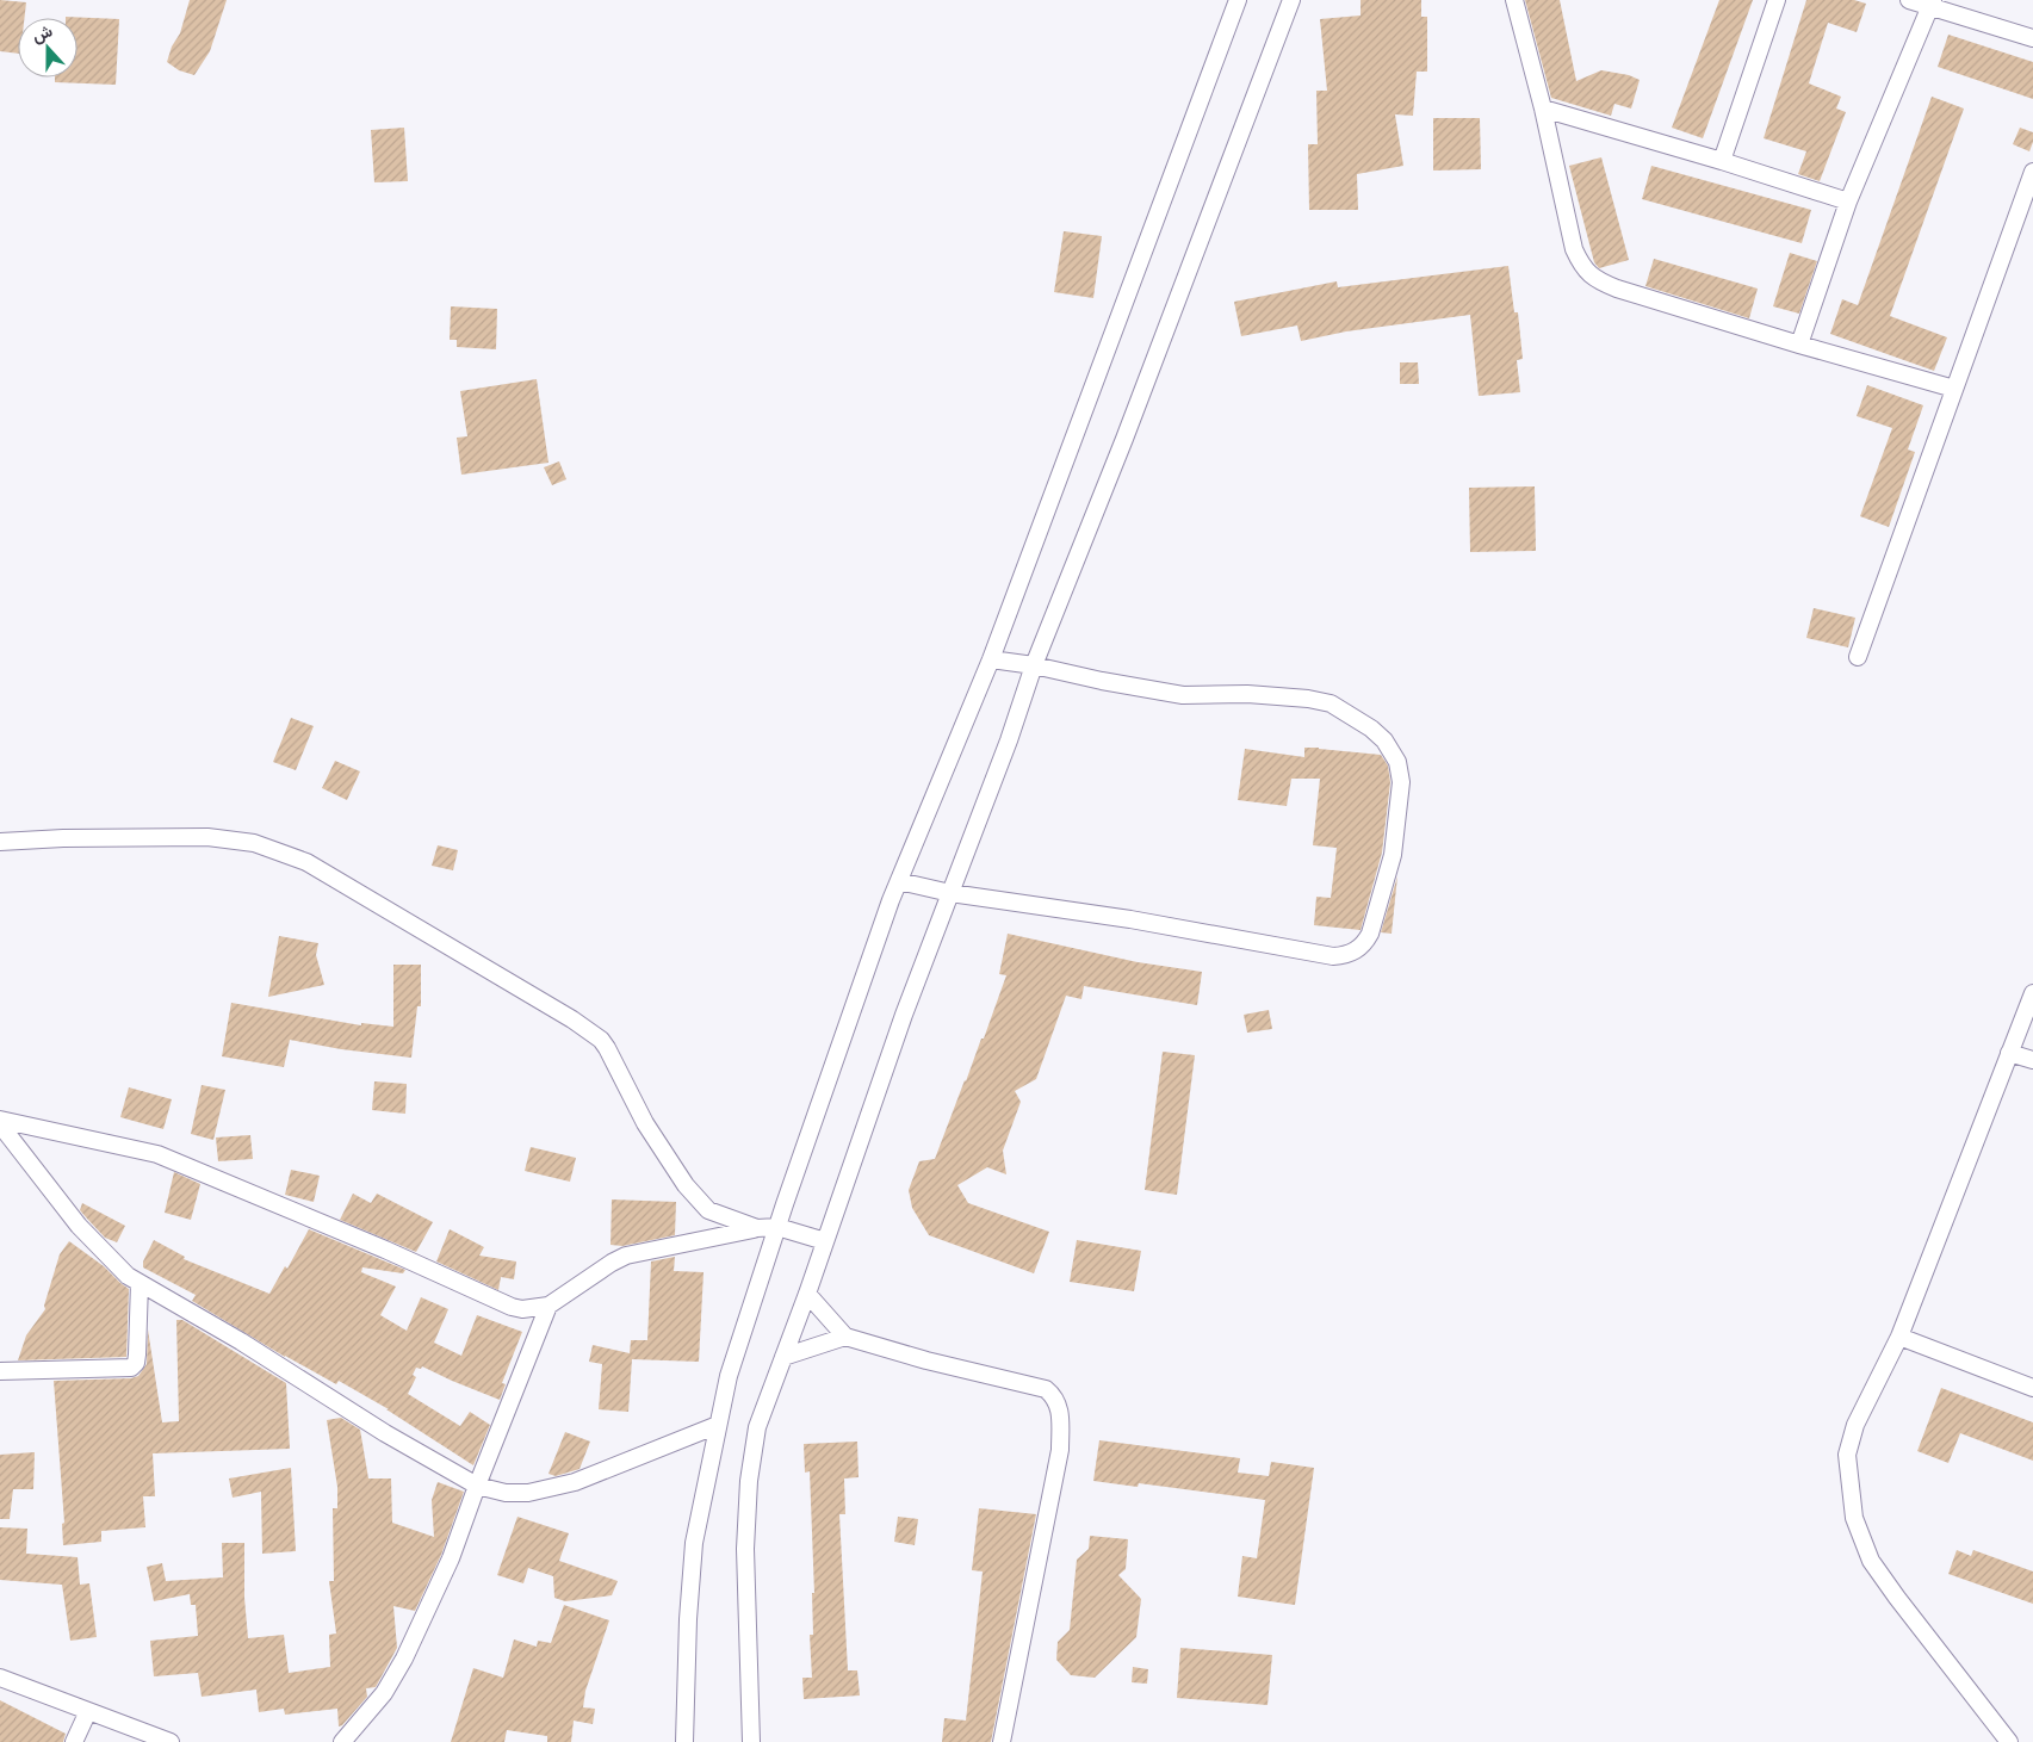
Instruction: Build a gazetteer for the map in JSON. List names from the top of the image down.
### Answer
{
  "north": "top"
}
